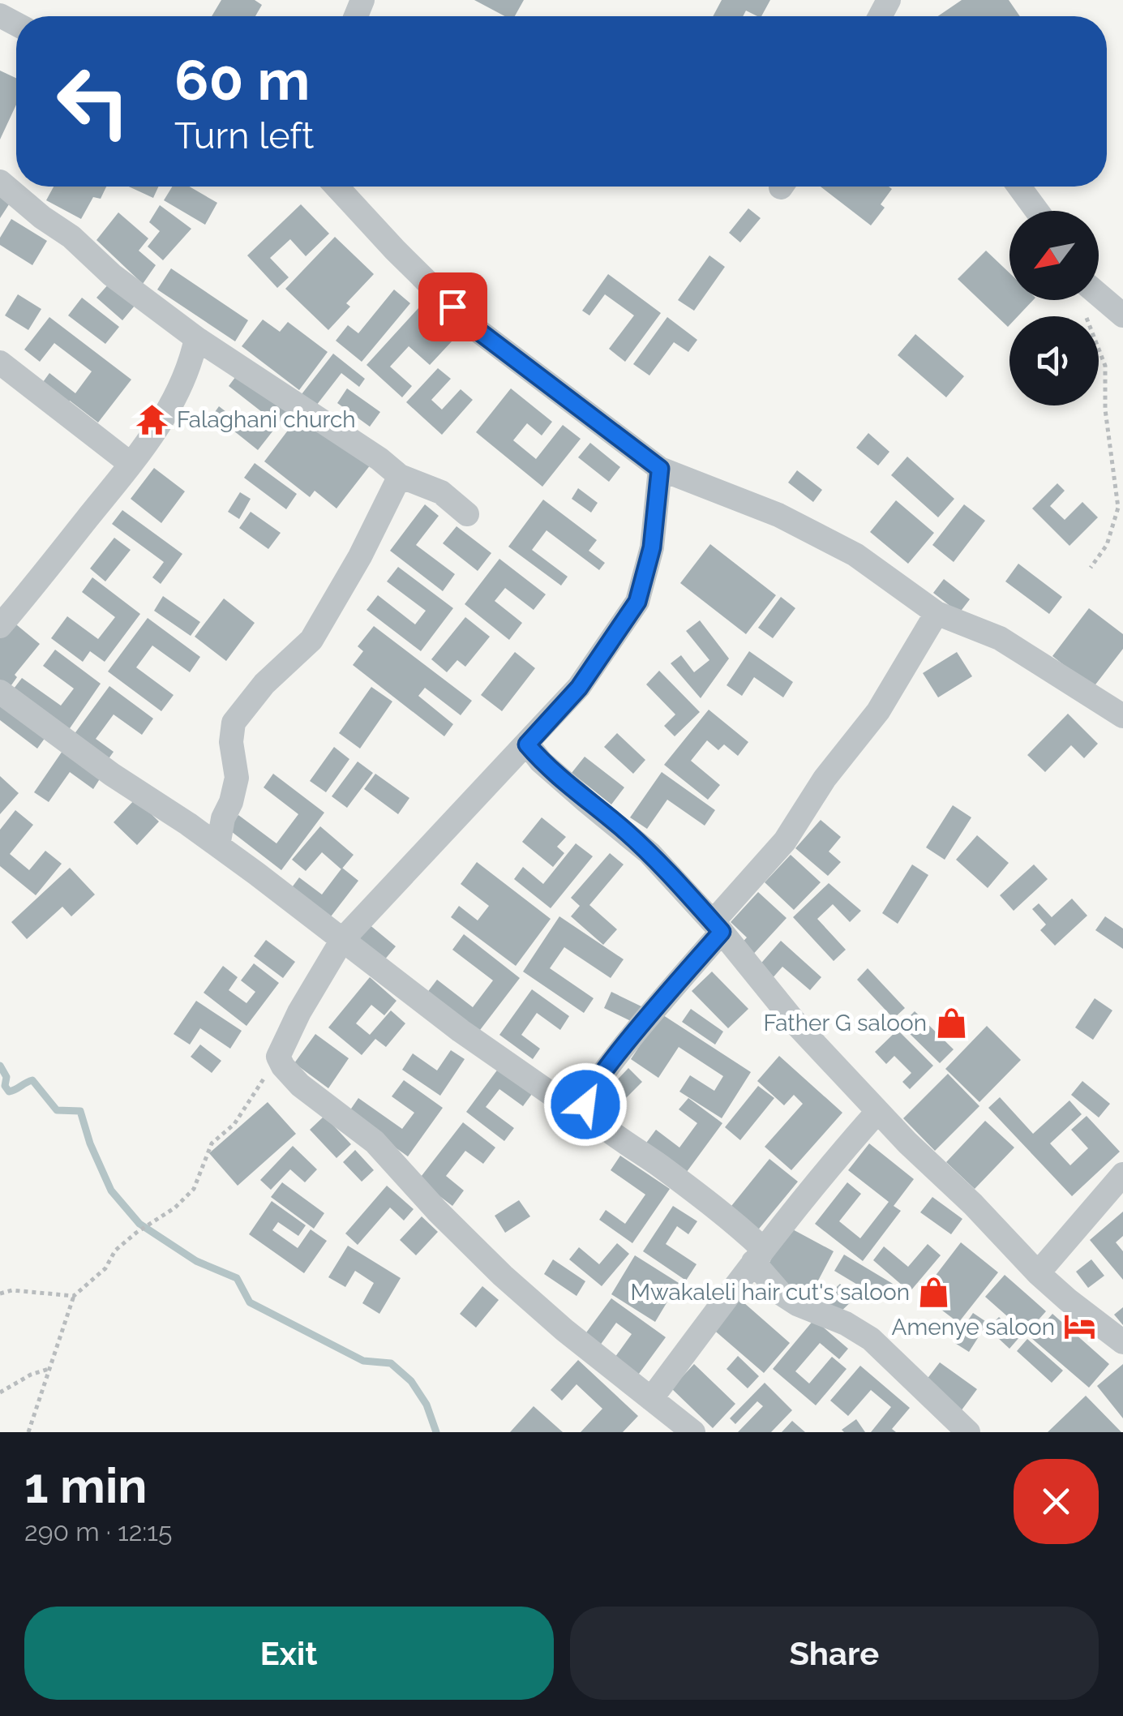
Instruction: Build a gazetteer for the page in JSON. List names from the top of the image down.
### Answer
{
  "places": {
    "temple": ["Falaghani church"],
    "shop": ["Father G saloon", "Mwakaleli hair cut's saloon"],
    "hotel": ["Amenye saloon"]
  },
  "north": "bottom left",
  "page": {
    "turn": ["60 m", "Turn left"],
    "heading": ["1 min", "290 m · 12:15"],
    "buttons": ["Exit", "Share"]
  }
}
